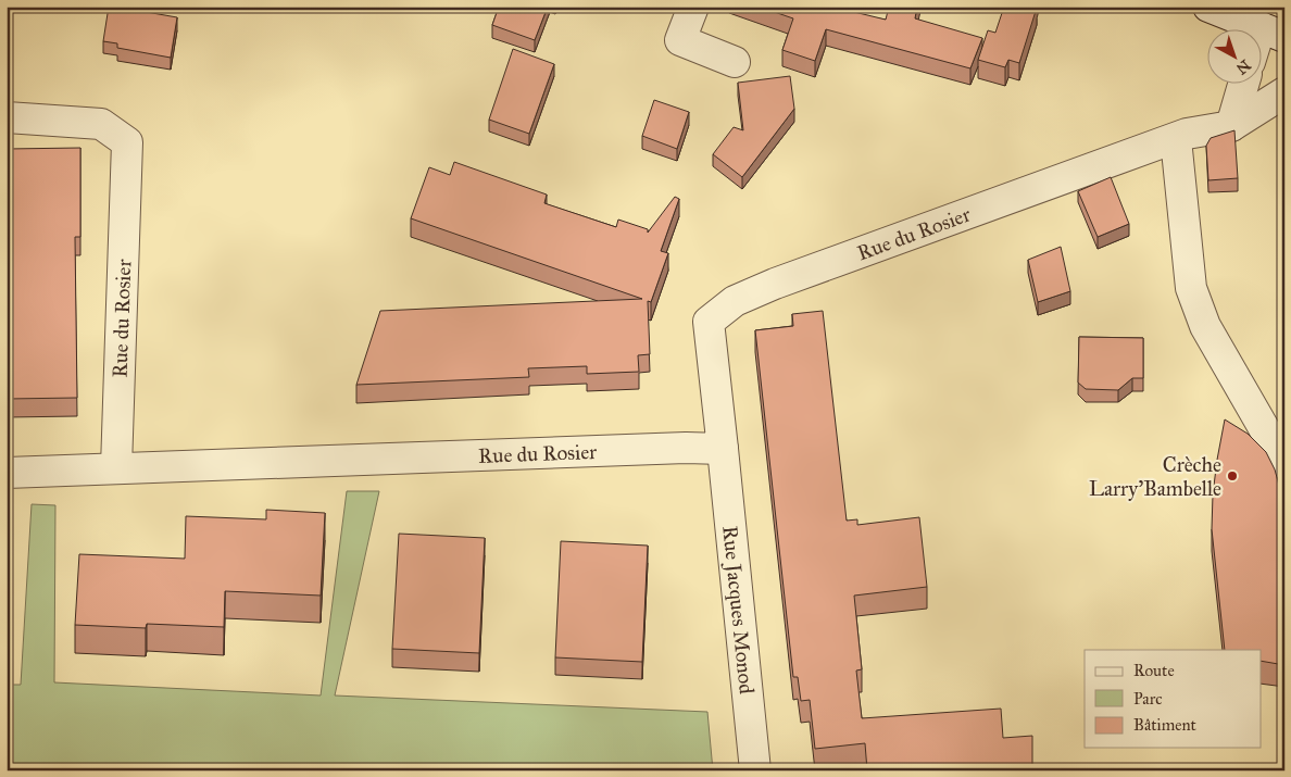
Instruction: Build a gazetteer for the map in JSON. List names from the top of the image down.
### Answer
{
  "streets": {
    "street": ["Rue du Rosier", "Rue Jacques Monod"]
  },
  "crossings": [
    ["Rue du Rosier", "Rue Jacques Monod"]
  ],
  "places": ["Crèche Larry'Bambelle"],
  "legend": ["Route", "Parc", "Bâtiment"],
  "north": "bottom right"
}
